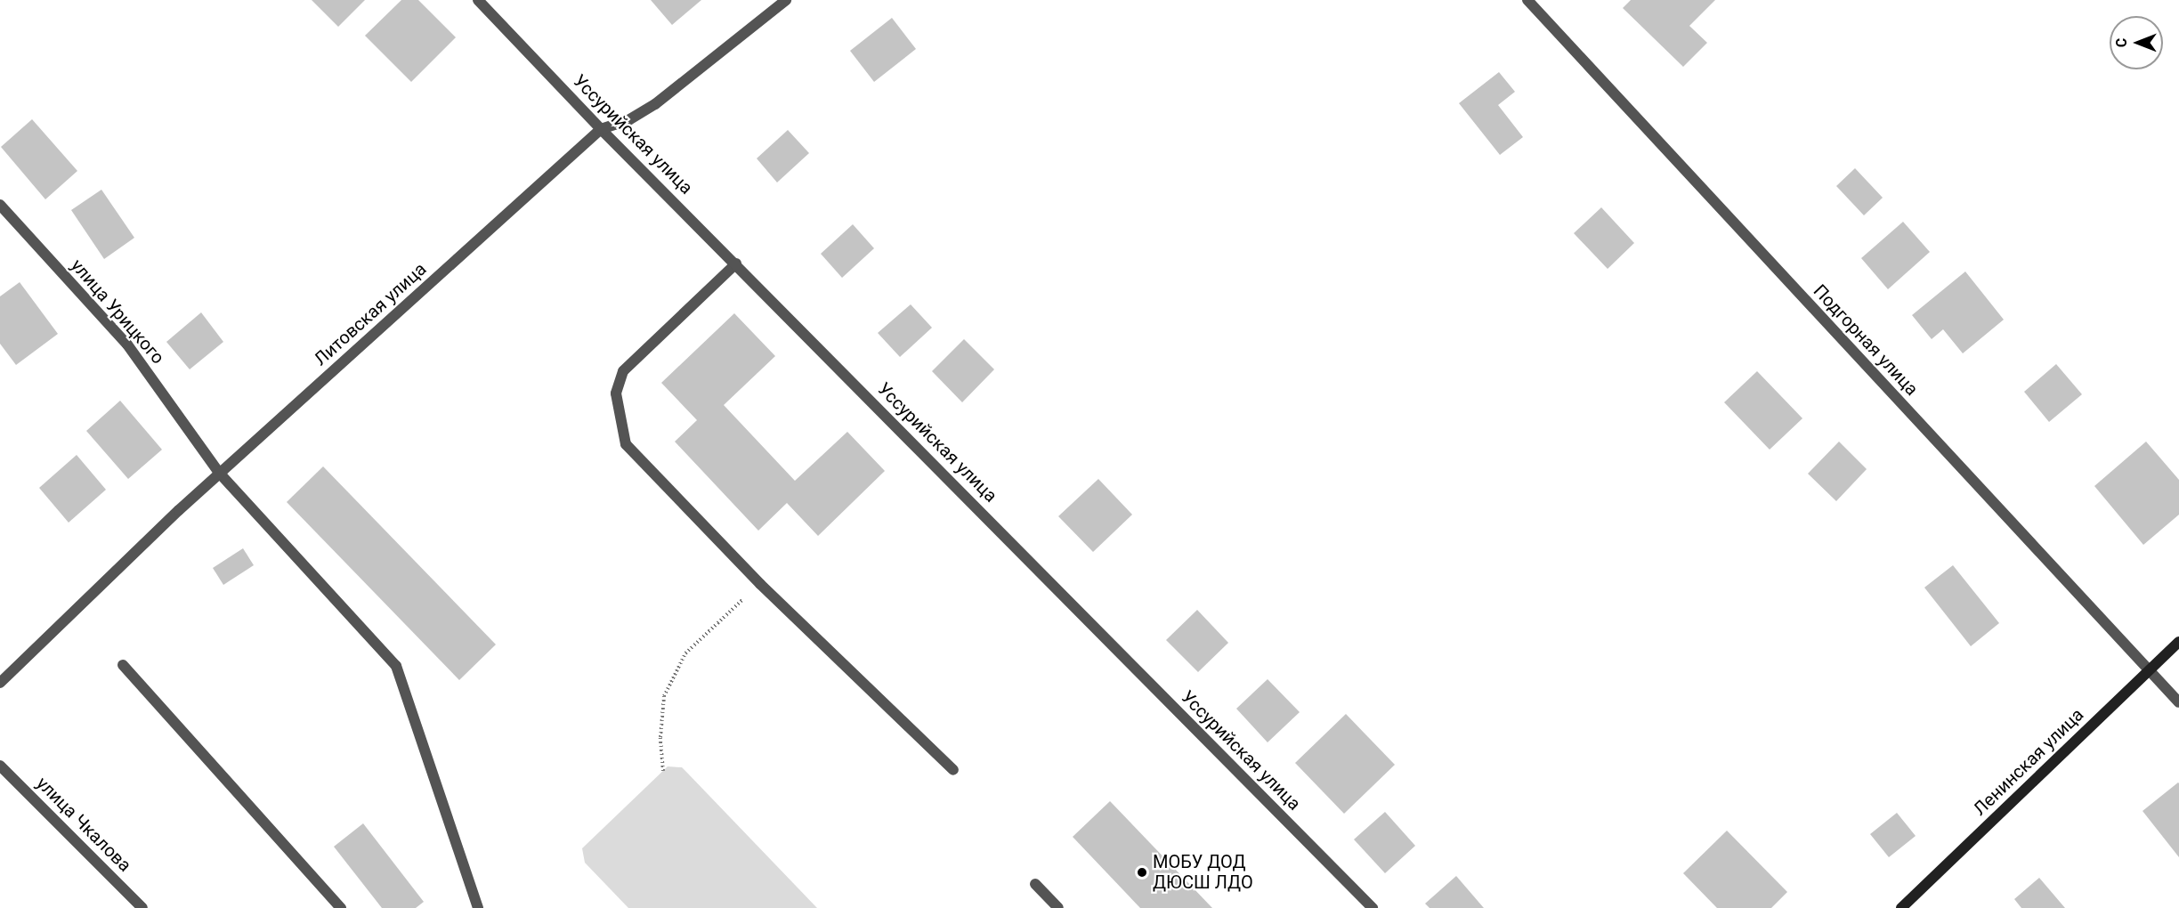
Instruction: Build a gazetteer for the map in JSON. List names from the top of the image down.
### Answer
{
  "streets": {
    "main road": ["Ленинская улица"],
    "street": [
      "Уссурийская улица",
      "улица Урицкого",
      "Литовская улица",
      "Подгорная улица",
      "улица Чкалова"
    ]
  },
  "crossings": [
    ["Уссурийская улица", "Литовская улица"],
    ["улица Урицкого", "Литовская улица"],
    ["Подгорная улица", "Ленинская улица"]
  ],
  "places": ["МОБУ ДОД ДЮСШ ЛДО"],
  "north": "left"
}
